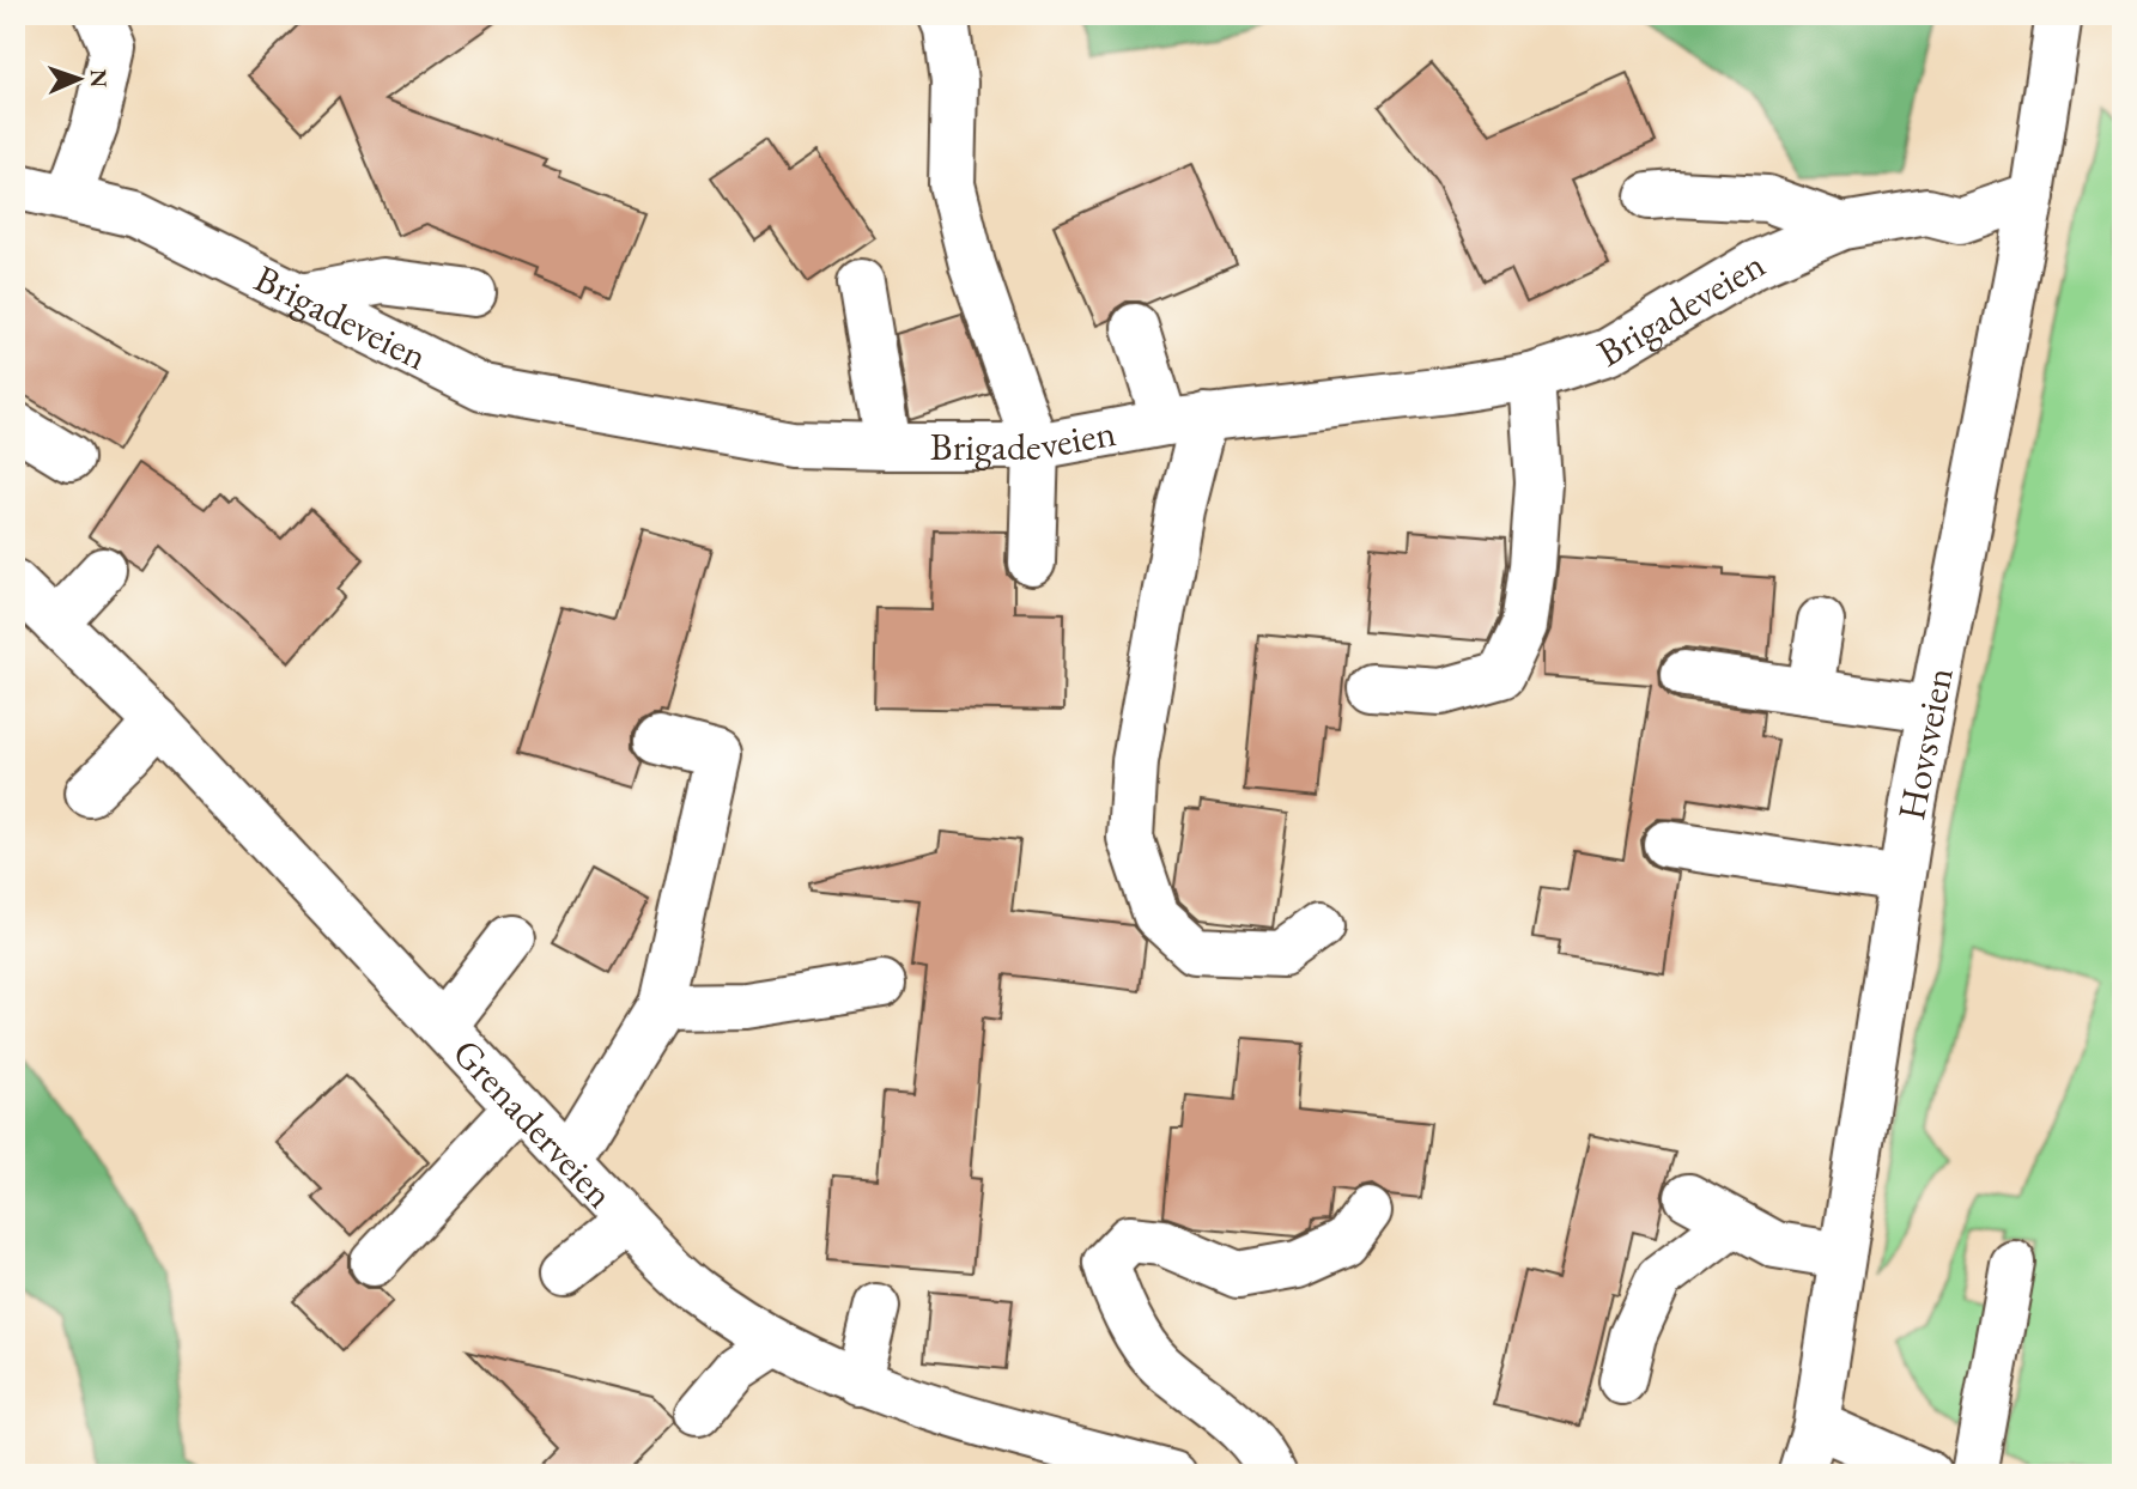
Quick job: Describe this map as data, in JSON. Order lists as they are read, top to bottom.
{
  "streets": {
    "street": ["Brigadeveien", "Hovsveien", "Grenaderveien"]
  },
  "crossings": [
    ["Brigadeveien", "Hovsveien"]
  ],
  "north": "right"
}
